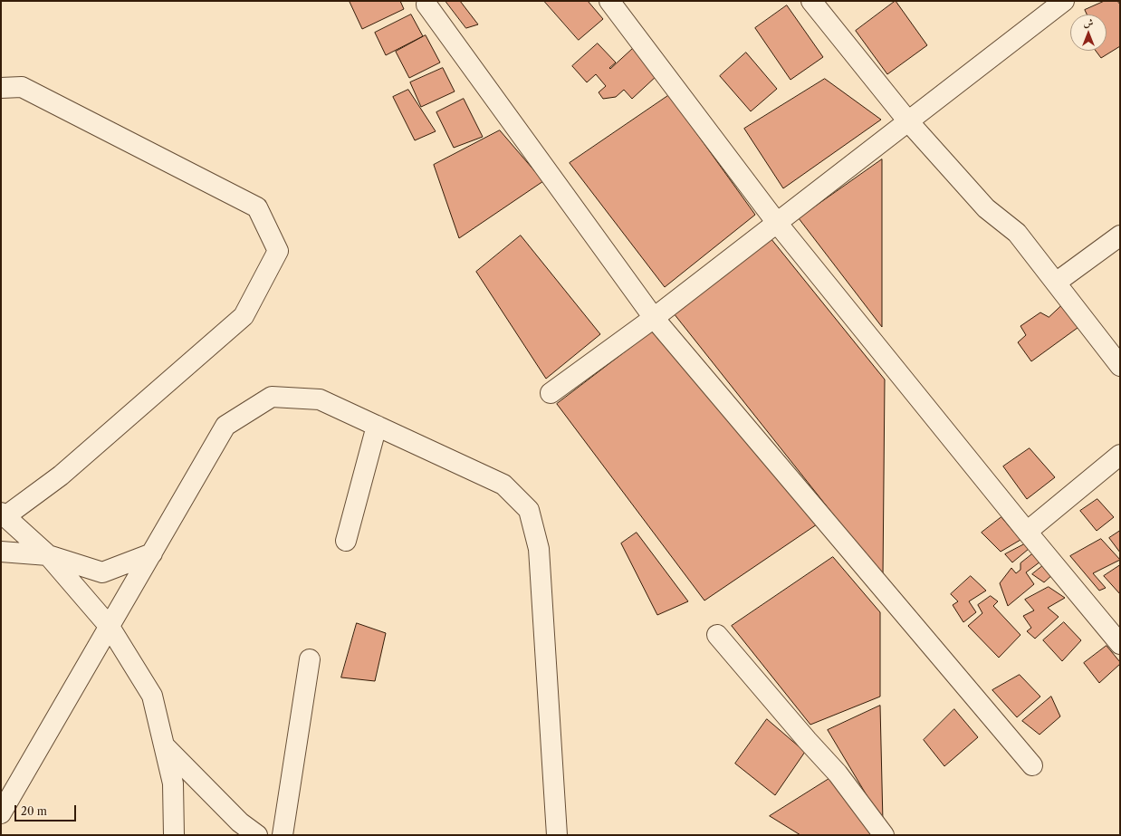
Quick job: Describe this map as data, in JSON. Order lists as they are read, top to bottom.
{
  "scale_bar": "20 m",
  "north": "top"
}
